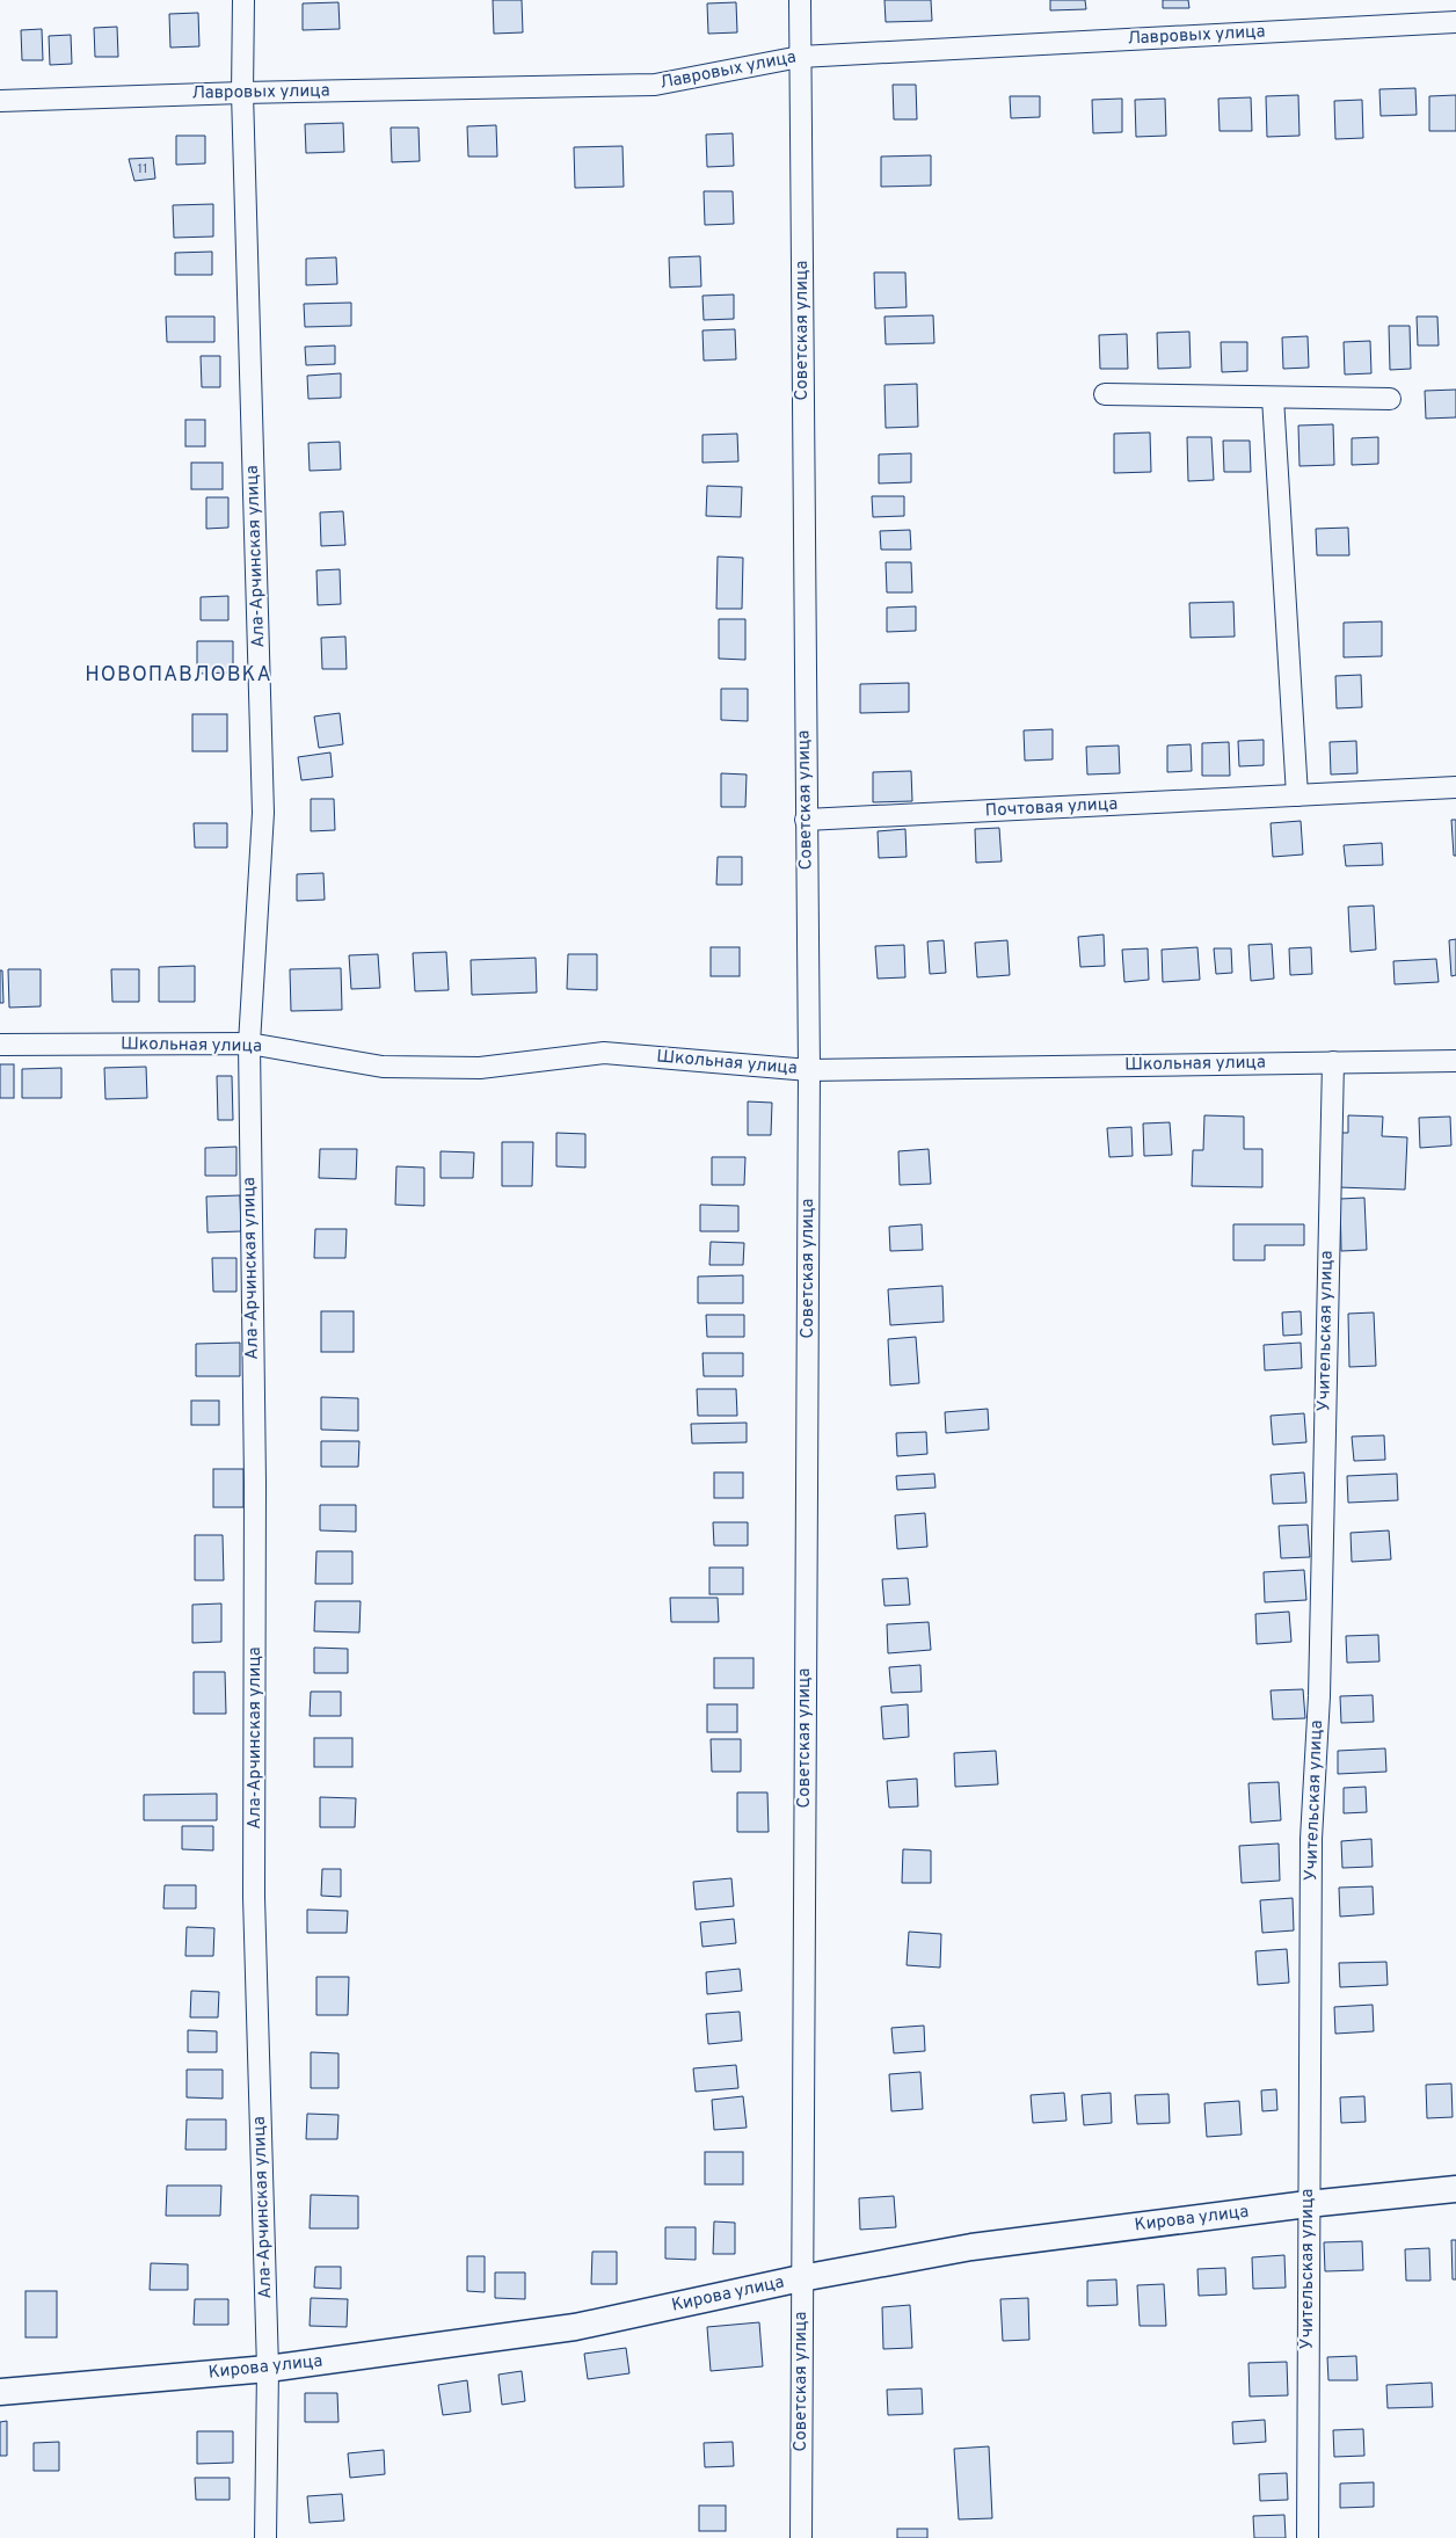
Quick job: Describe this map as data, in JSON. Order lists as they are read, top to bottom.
{
  "streets": {
    "street": [
      "Лавровых улица",
      "Советская улица",
      "Ала-Арчинская улица",
      "Почтовая улица",
      "Школьная улица",
      "Учительская улица",
      "Кирова улица"
    ]
  },
  "crossings": [
    ["Лавровых улица", "Советская улица"],
    ["Лавровых улица", "Ала-Арчинская улица"],
    ["Советская улица", "Почтовая улица"],
    ["Советская улица", "Школьная улица"],
    ["Советская улица", "Кирова улица"],
    ["Ала-Арчинская улица", "Школьная улица"],
    ["Ала-Арчинская улица", "Кирова улица"],
    ["Школьная улица", "Учительская улица"],
    ["Учительская улица", "Кирова улица"]
  ],
  "districts": ["НОВОПАВЛОВКА"],
  "house_numbers": ["11"]
}
